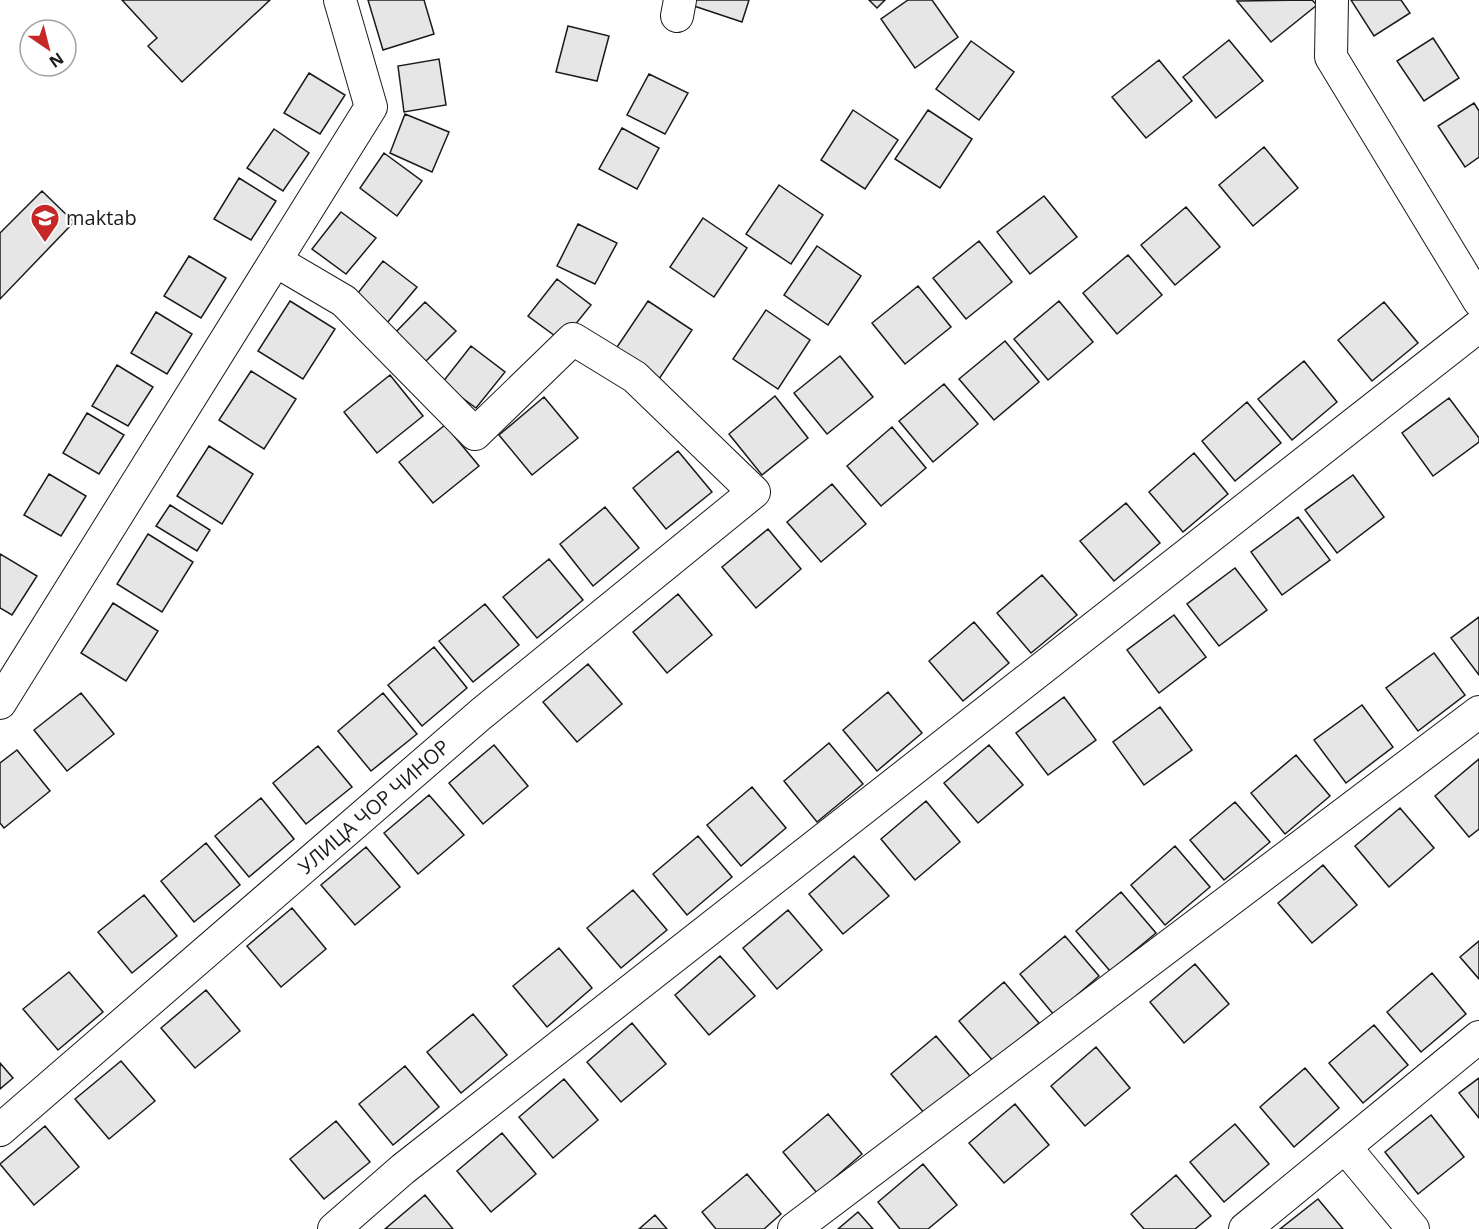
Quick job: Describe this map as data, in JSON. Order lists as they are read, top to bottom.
{
  "streets": {
    "street": ["УЛИЦА ЧОР ЧИНОР"]
  },
  "places": {
    "school or university": ["maktab"]
  },
  "north": "bottom right"
}
